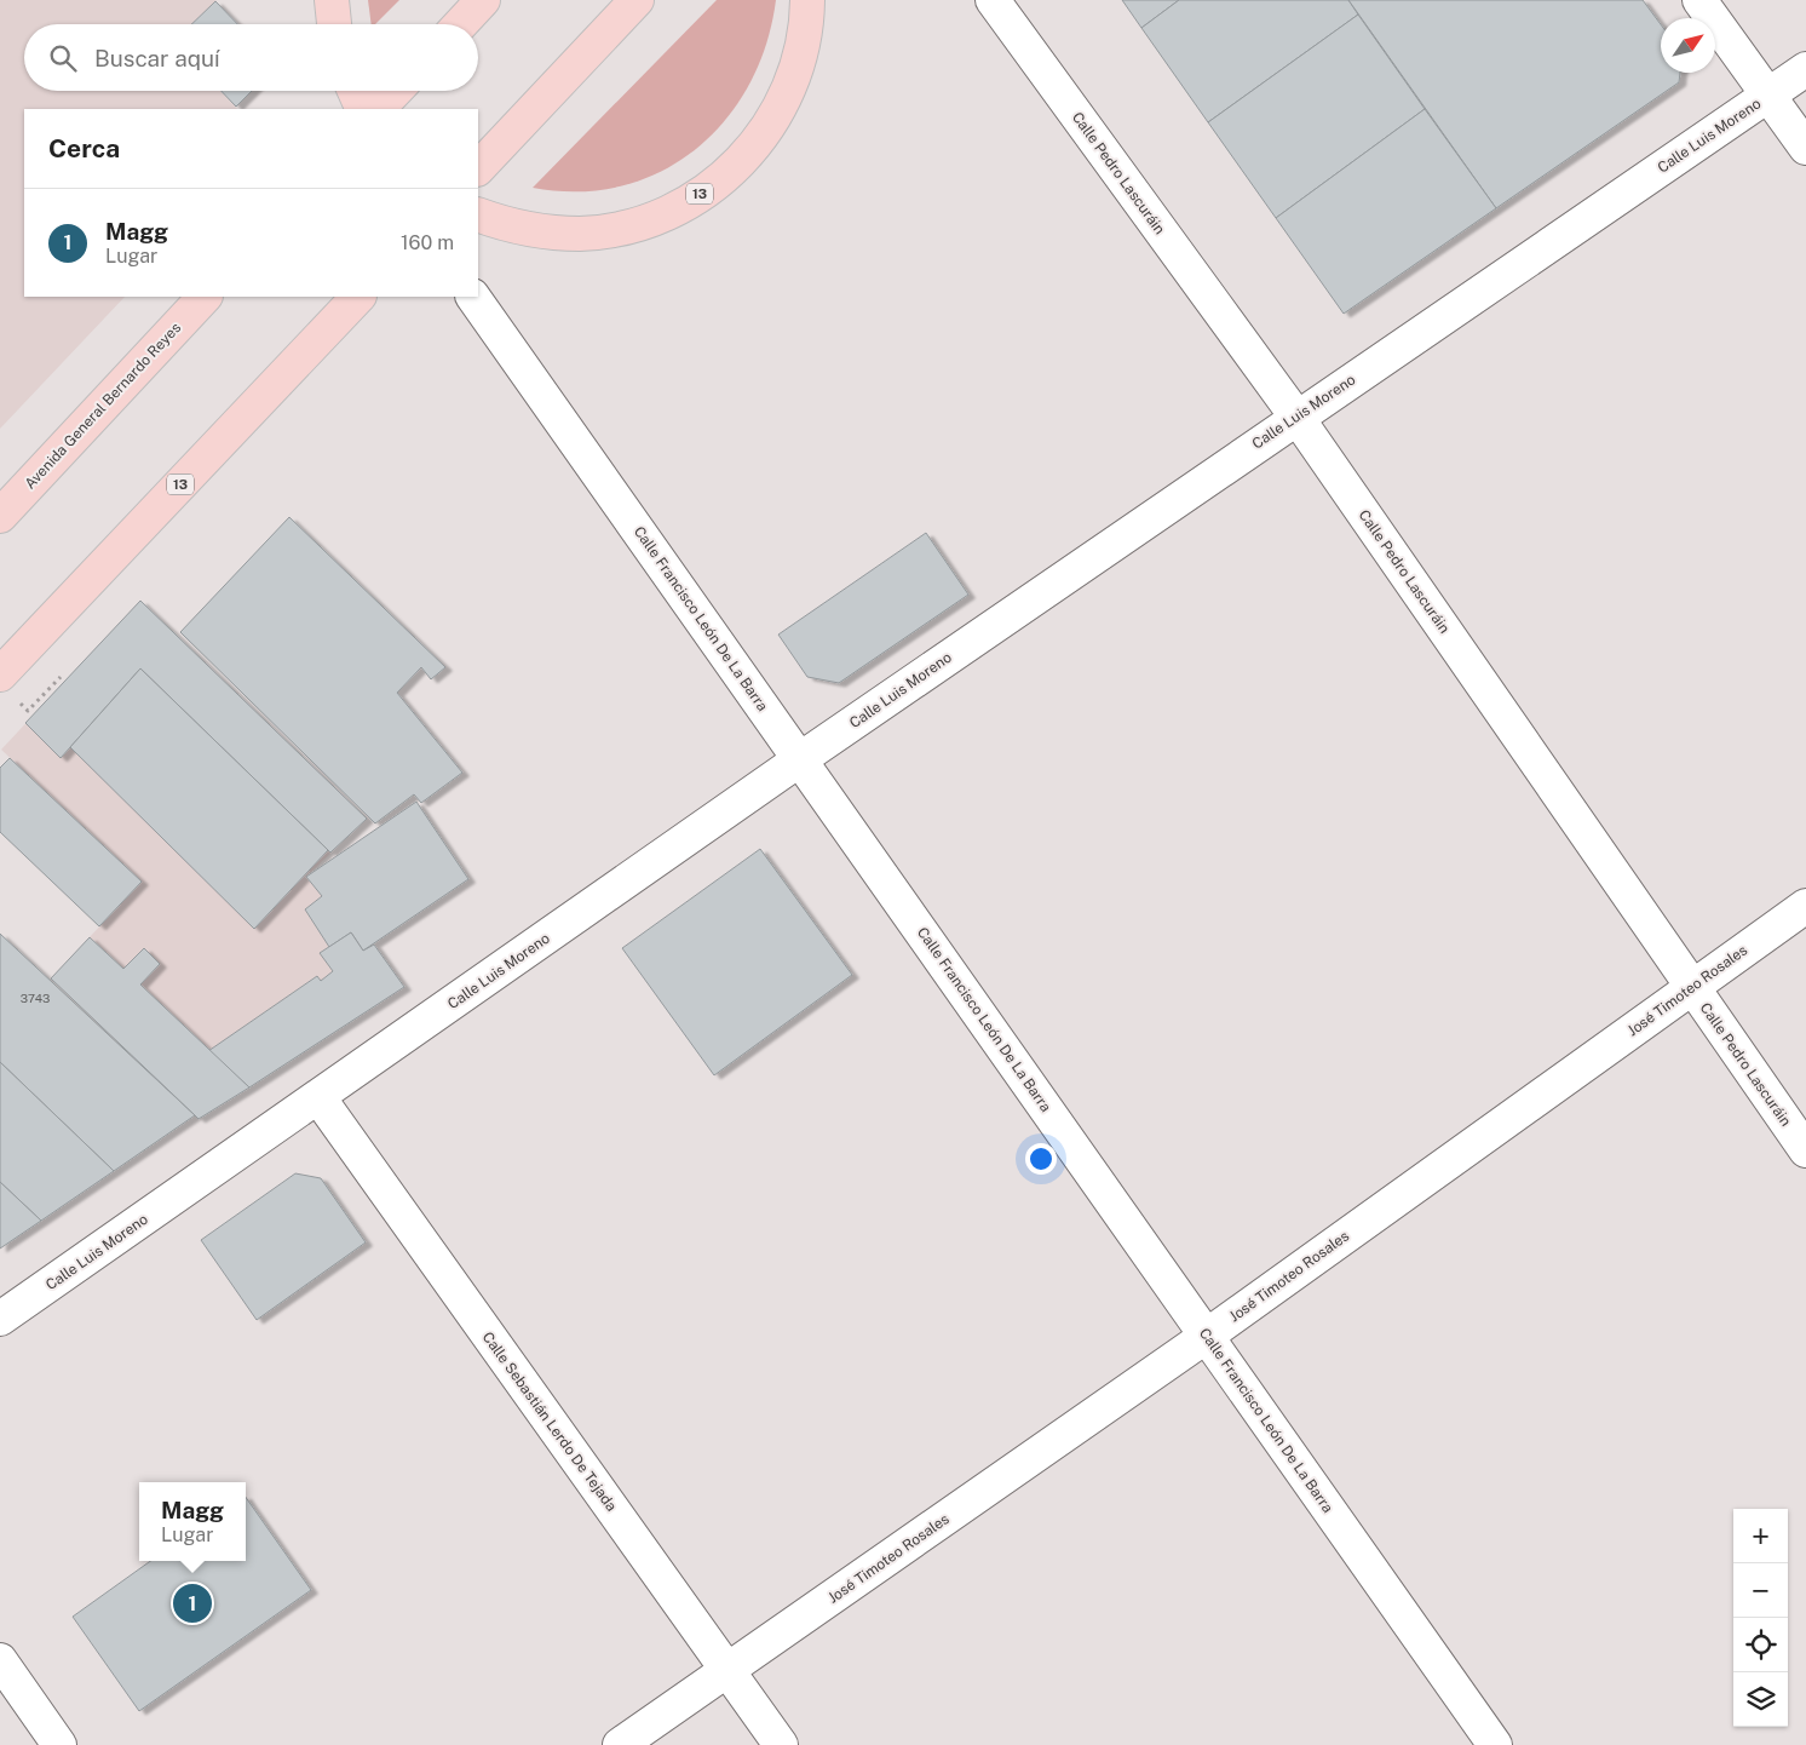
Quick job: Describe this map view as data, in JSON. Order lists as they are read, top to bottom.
{
  "streets": {
    "main road": ["13", "Avenida General Bernardo Reyes"],
    "street": [
      "Calle Luis Moreno",
      "Calle Pedro Lascuráin",
      "Calle Francisco León De La Barra",
      "José Timoteo Rosales",
      "Calle Sebastián Lerdo De Tejada"
    ]
  },
  "crossings": [
    ["Calle Luis Moreno", "Calle Pedro Lascuráin"],
    ["Calle Luis Moreno", "Calle Francisco León De La Barra"],
    ["Calle Luis Moreno", "Calle Sebastián Lerdo De Tejada"],
    ["Calle Pedro Lascuráin", "José Timoteo Rosales"],
    ["Calle Francisco León De La Barra", "José Timoteo Rosales"],
    ["José Timoteo Rosales", "Calle Sebastián Lerdo De Tejada"]
  ],
  "house_numbers": ["3743"],
  "north": "top right",
  "page": {
    "search": "Buscar aquí",
    "heading": "Cerca",
    "list": [
      {
        "mark": "1",
        "name": "Magg",
        "note": "Lugar",
        "value": "160 m"
      }
    ],
    "popup": ["Magg", "Lugar"],
    "map_buttons": ["+", "−"],
    "pins": "1"
  }
}
